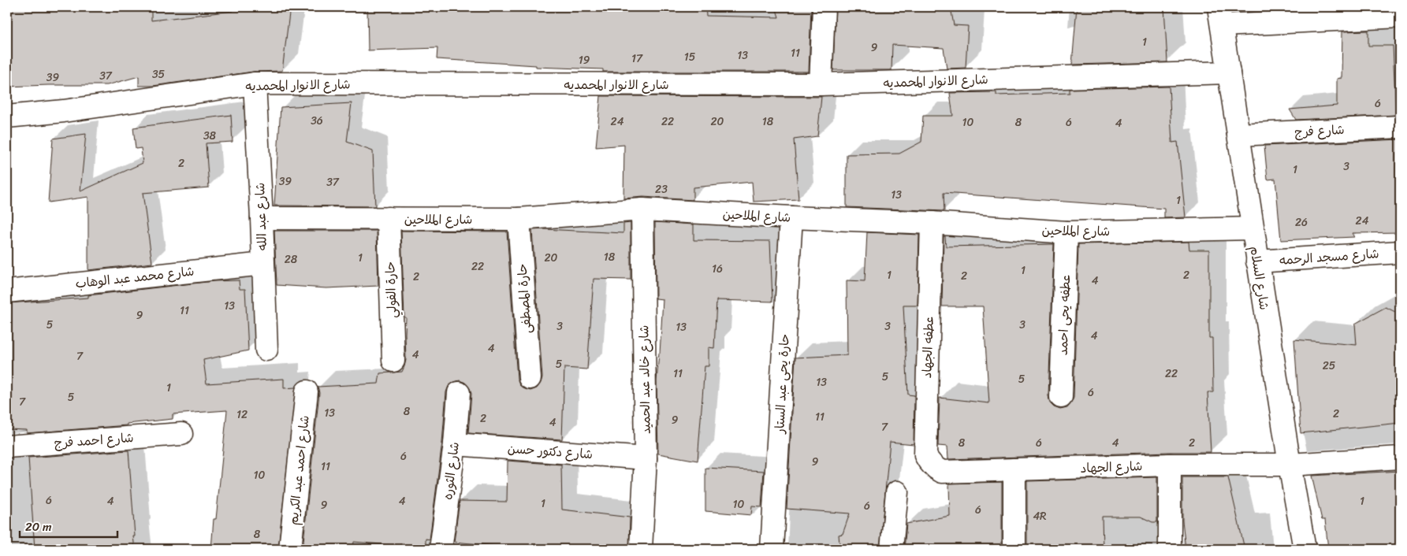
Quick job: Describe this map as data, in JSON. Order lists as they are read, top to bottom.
{
  "streets": {
    "street": [
      "شارع الانوار المحمديه",
      "شارع فرج",
      "شارع الملاحين",
      "شارع عبد الله",
      "شارع مسجد الرحمه",
      "شارع محمد عبد الوهاب",
      "شارع السلام",
      "حارة الفولي",
      "حارة المصطفى",
      "عطفه يحى احمد",
      "عطفه الجهاد",
      "شارع خالد عبد الحميد",
      "حارة يحى عبد الستار",
      "شارع احمد فرج",
      "شارع دكتور حسن",
      "شارع الجهاد",
      "شارع احمد عبد الكريم",
      "شارع الثوره"
    ]
  },
  "crossings": [
    ["شارع الانوار المحمديه", "شارع عبد الله"],
    ["شارع الانوار المحمديه", "شارع السلام"],
    ["شارع فرج", "شارع السلام"],
    ["شارع الملاحين", "شارع عبد الله"],
    ["شارع الملاحين", "شارع السلام"],
    ["شارع الملاحين", "حارة الفولي"],
    ["شارع الملاحين", "حارة المصطفى"],
    ["شارع الملاحين", "عطفه يحى احمد"],
    ["شارع الملاحين", "عطفه الجهاد"],
    ["شارع الملاحين", "شارع خالد عبد الحميد"],
    ["شارع الملاحين", "حارة يحى عبد الستار"],
    ["شارع عبد الله", "شارع محمد عبد الوهاب"],
    ["شارع مسجد الرحمه", "شارع السلام"],
    ["شارع السلام", "شارع الجهاد"],
    ["عطفه الجهاد", "شارع الجهاد"],
    ["شارع خالد عبد الحميد", "شارع دكتور حسن"],
    ["شارع دكتور حسن", "شارع الثوره"]
  ],
  "house_numbers": [
    "1",
    "9",
    "11",
    "13",
    "15",
    "17",
    "19",
    "35",
    "37",
    "39",
    "6",
    "36",
    "24",
    "22",
    "20",
    "18",
    "10",
    "8",
    "6",
    "4",
    "38",
    "2",
    "3",
    "1",
    "39",
    "37",
    "23",
    "13",
    "1",
    "24",
    "26",
    "18",
    "1",
    "20",
    "28",
    "22",
    "16",
    "1",
    "1",
    "2",
    "2",
    "2",
    "4",
    "13",
    "11",
    "9",
    "5",
    "3",
    "3",
    "3",
    "13",
    "4",
    "4",
    "4",
    "7",
    "5",
    "25",
    "11",
    "22",
    "5",
    "5",
    "13",
    "1",
    "6",
    "5",
    "7",
    "8",
    "13",
    "2",
    "12",
    "11",
    "2",
    "9",
    "4",
    "7",
    "8",
    "6",
    "4",
    "2",
    "6",
    "9",
    "11",
    "10",
    "6",
    "4",
    "4",
    "1",
    "1",
    "10",
    "9",
    "6",
    "6",
    "4R",
    "8"
  ],
  "scale_bar": "20 m"
}
